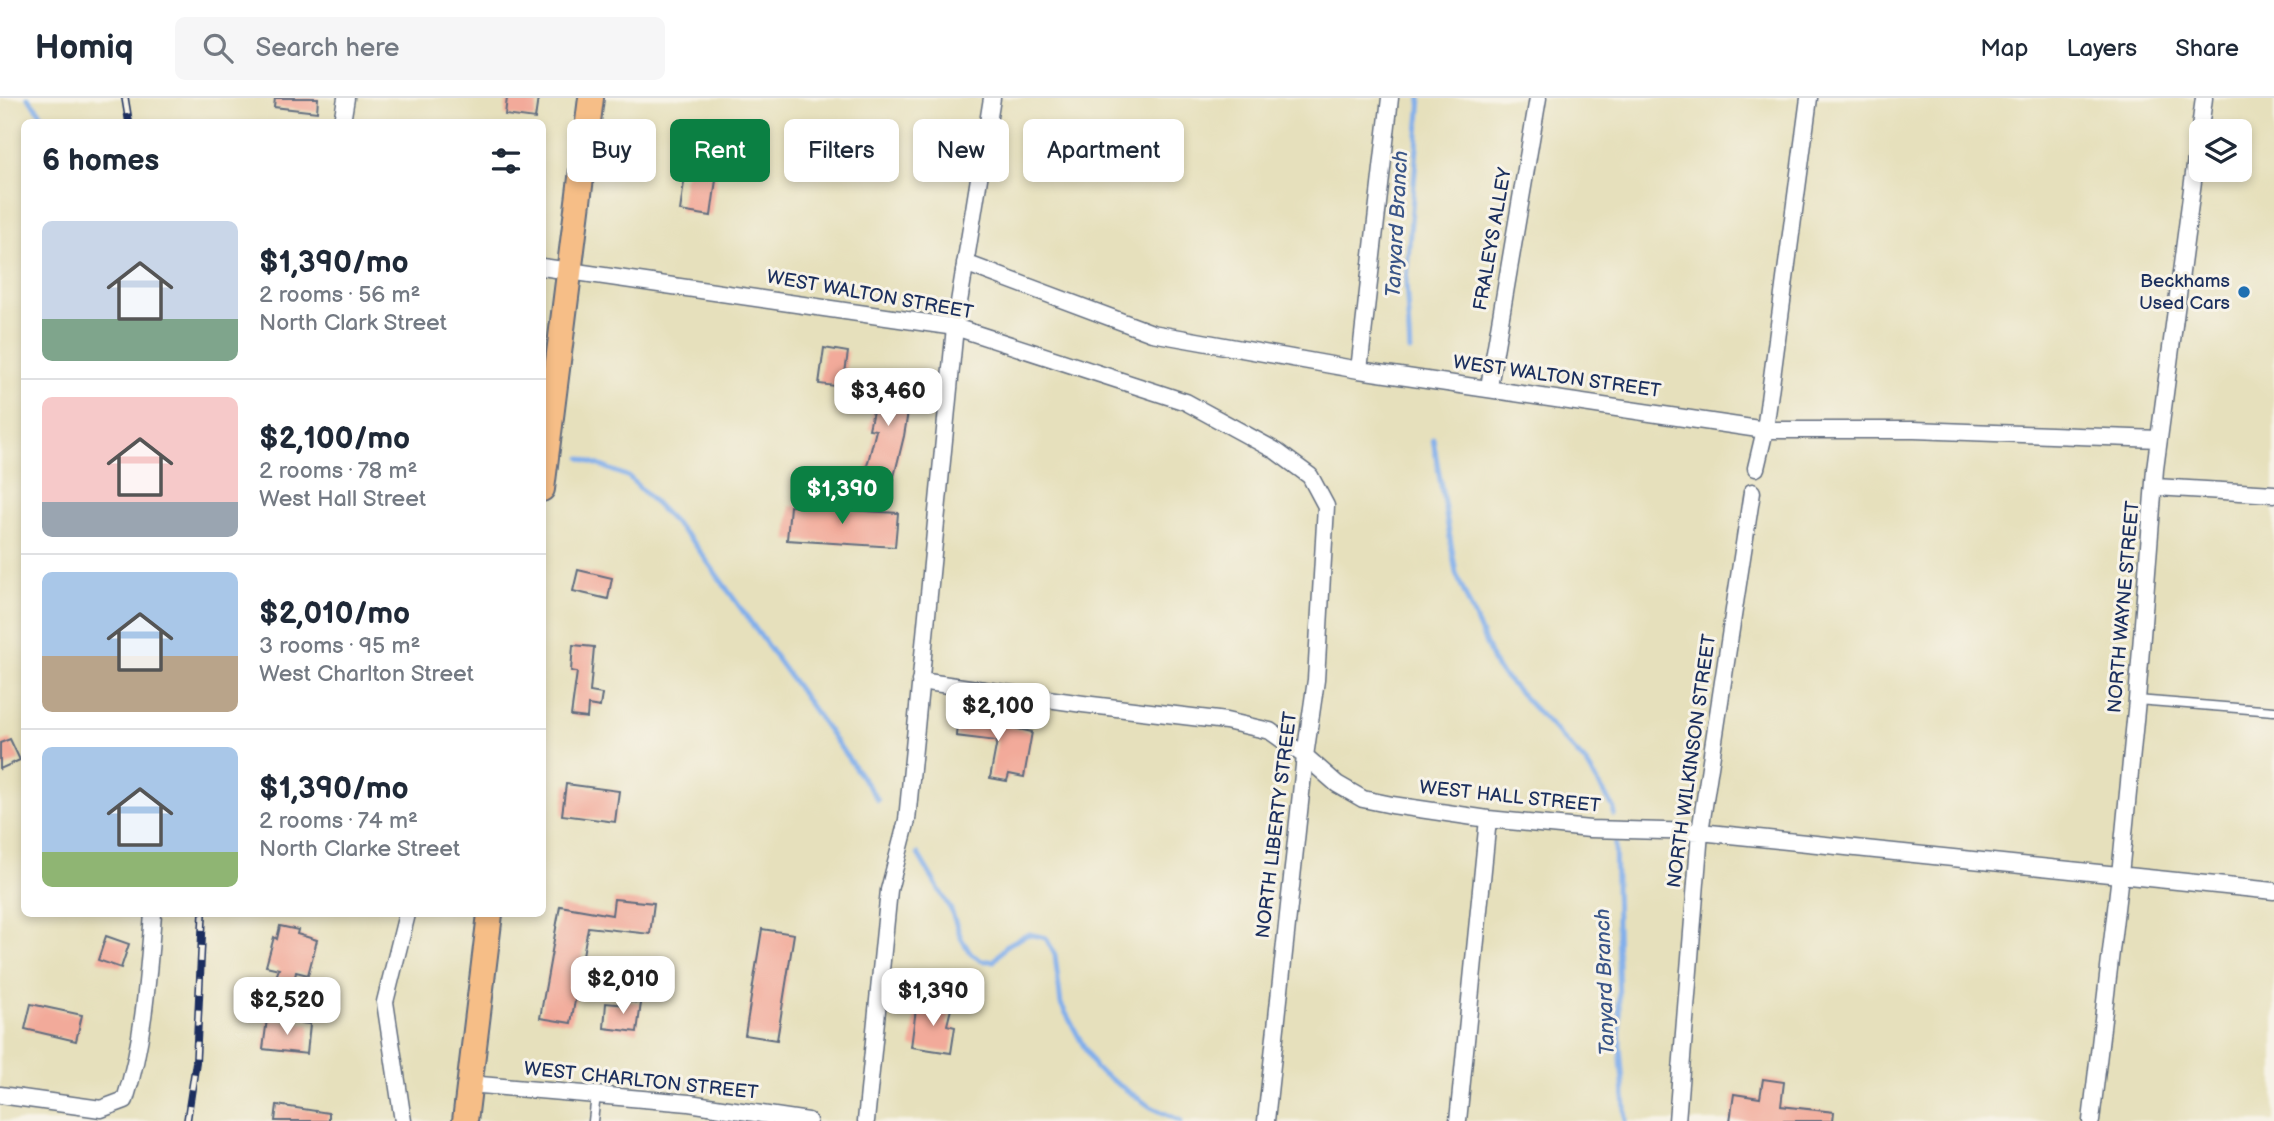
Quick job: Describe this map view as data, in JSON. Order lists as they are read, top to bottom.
{
  "streets": {
    "street": [
      "FRALEYS ALLEY",
      "WEST WALTON STREET",
      "NORTH WAYNE STREET",
      "NORTH WILKINSON STREET",
      "WEST HALL STREET",
      "NORTH LIBERTY STREET",
      "WEST CHARLTON STREET"
    ]
  },
  "crossings": [
    ["FRALEYS ALLEY", "WEST WALTON STREET"],
    ["WEST WALTON STREET", "NORTH WAYNE STREET"],
    ["WEST WALTON STREET", "NORTH LIBERTY STREET"],
    ["NORTH WAYNE STREET", "WEST HALL STREET"],
    ["NORTH WILKINSON STREET", "WEST HALL STREET"],
    ["WEST HALL STREET", "NORTH LIBERTY STREET"]
  ],
  "water": ["Tanyard Branch"],
  "places": ["Beckhams Used Cars"],
  "page": {
    "header": "Homiq",
    "search": "Search here",
    "nav": ["Map", "Layers", "Share"],
    "chip": [
      "Buy",
      "Rent",
      "Filters",
      "New",
      "Apartment"
    ],
    "heading": "6 homes",
    "list": [
      {
        "name": "$1,390/mo",
        "note": "2 rooms · 56 m² · North Clark Street"
      },
      {
        "name": "$2,100/mo",
        "note": "2 rooms · 78 m² · West Hall Street"
      },
      {
        "name": "$2,010/mo",
        "note": "3 rooms · 95 m² · West Charlton Street"
      },
      {
        "name": "$1,390/mo",
        "note": "2 rooms · 74 m² · North Clarke Street"
      }
    ],
    "price": [
      "$3,460",
      "$1,390",
      "$2,100",
      "$2,010",
      "$1,390",
      "$2,520"
    ]
  }
}
